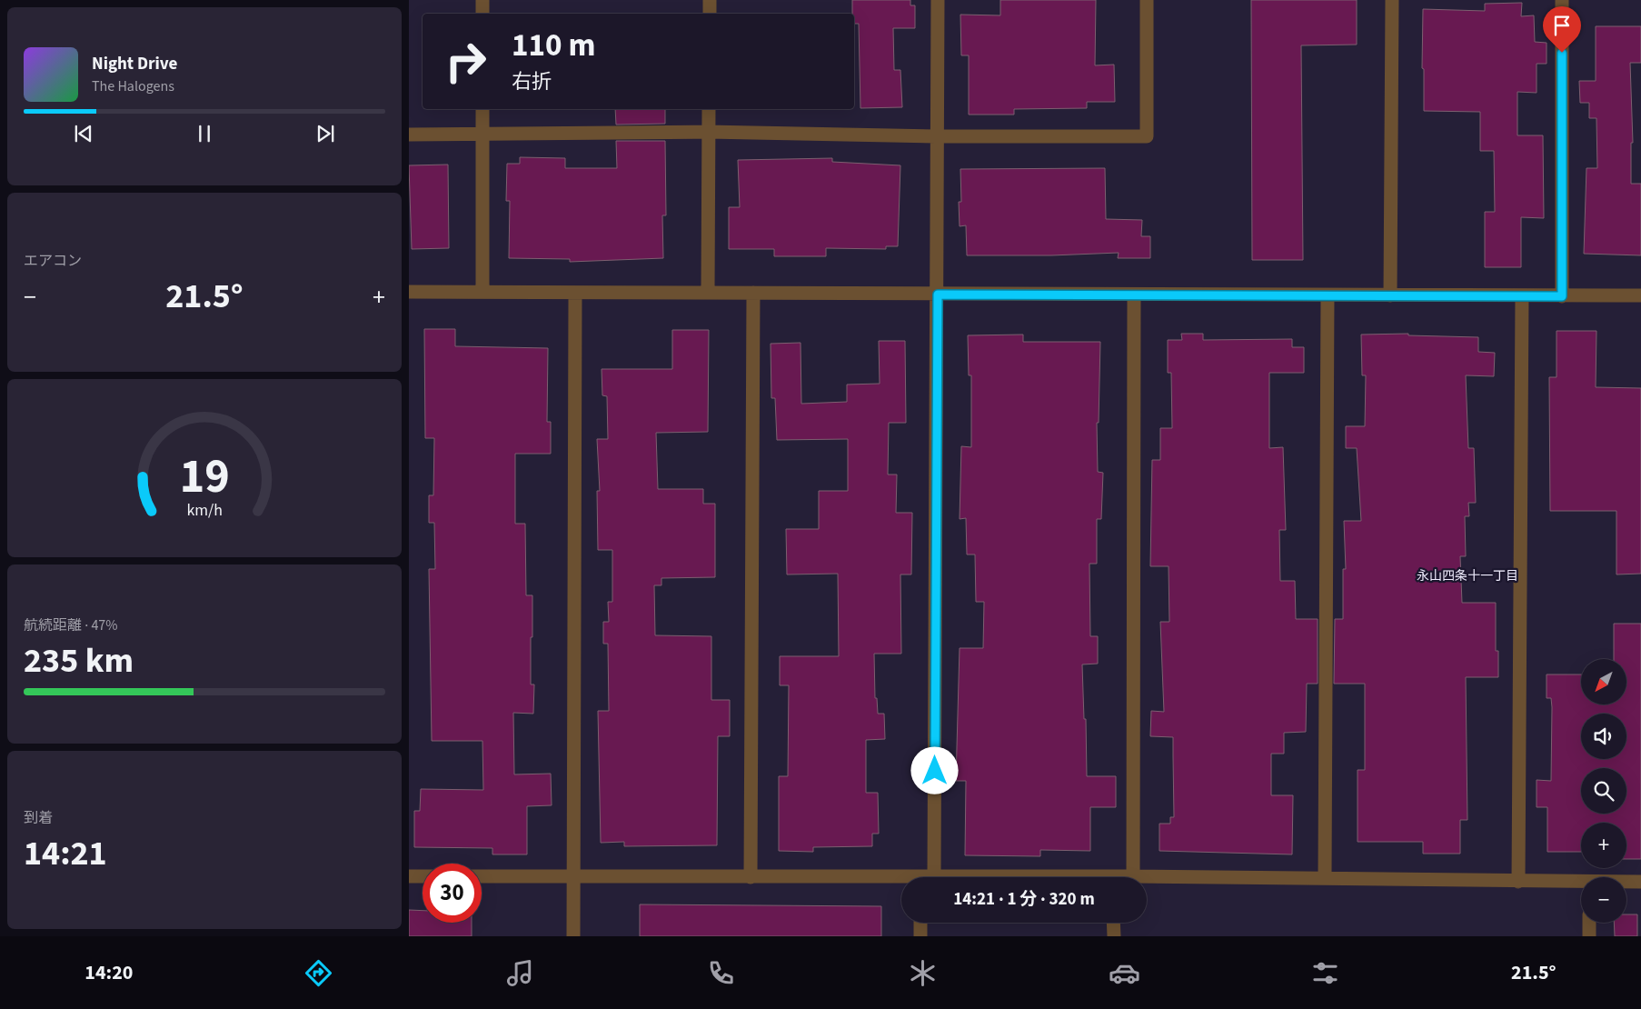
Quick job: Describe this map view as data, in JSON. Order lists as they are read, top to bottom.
{
  "districts": ["永山四条十一丁目"],
  "north": "bottom left",
  "page": {
    "turn": ["110 m", "右折"],
    "song": ["Night Drive", "The Halogens"],
    "tile": [
      "エアコン",
      ["航続距離 · 47%", "235 km"],
      ["到着", "14:21"]
    ],
    "heat": ["−", "21.5°", "+"],
    "map_buttons": ["+", "−"],
    "limit": "30",
    "trip": "14:21 · 1 分 · 320 m",
    "tabs": ["14:20", "21.5°"],
    "gauge": ["19", "km/h"]
  }
}
